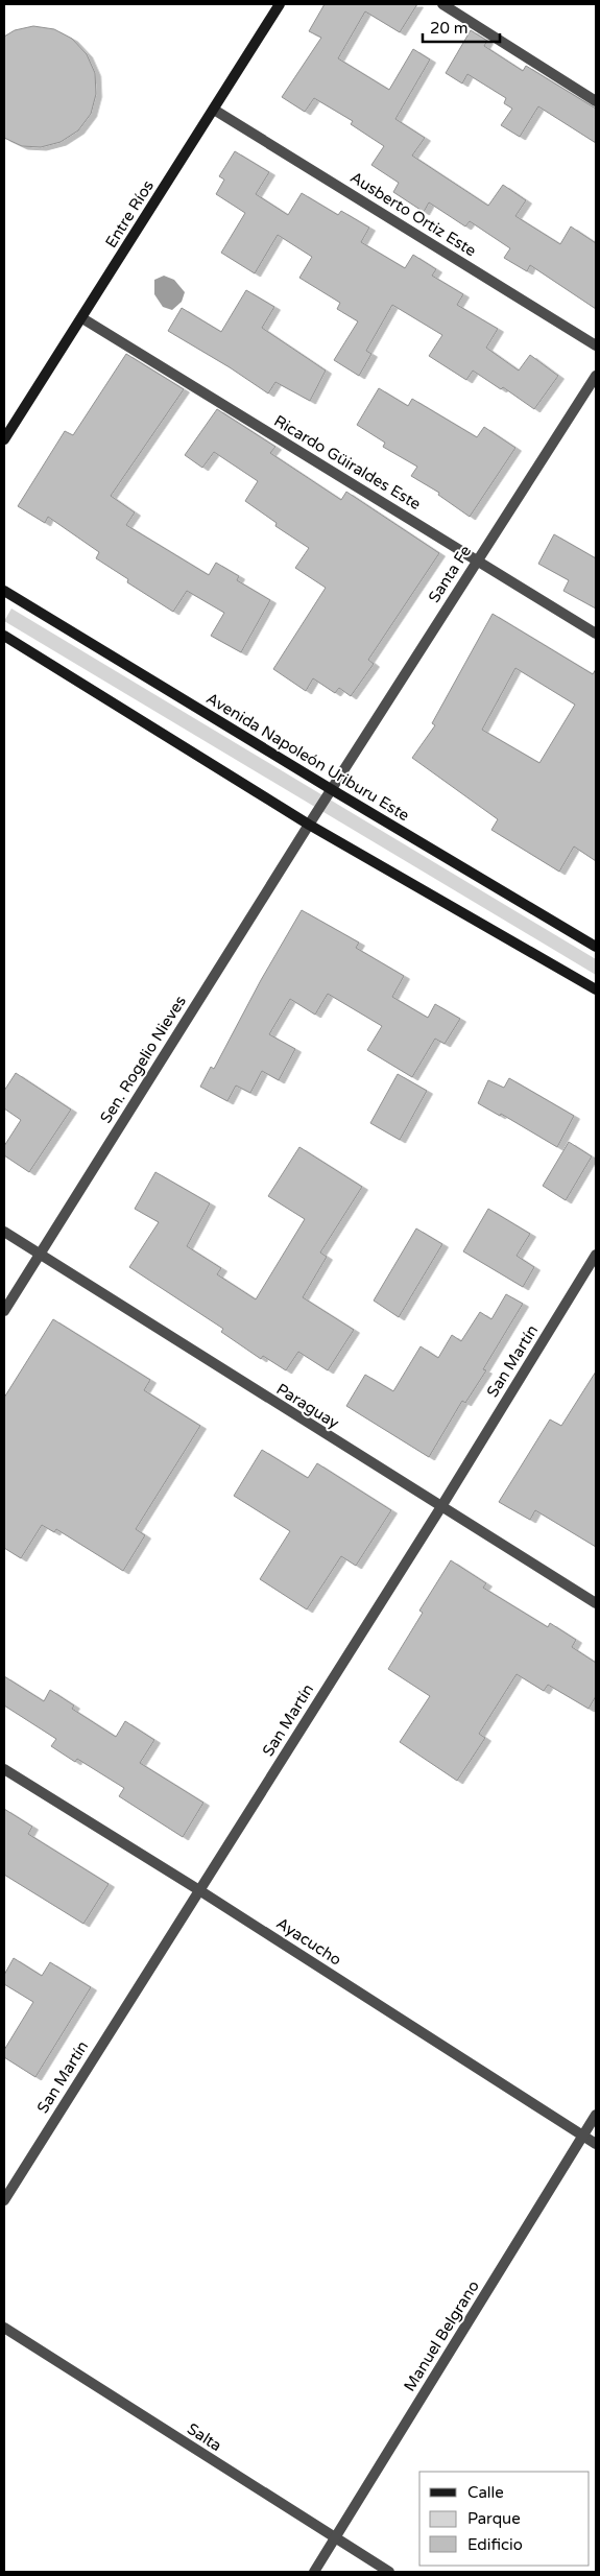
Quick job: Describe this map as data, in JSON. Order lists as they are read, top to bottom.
{
  "streets": {
    "main road": ["Entre Ríos", "Avenida Napoleón Uriburu Este"],
    "street": [
      "Ausberto Ortiz Este",
      "Ricardo Güiraldes Este",
      "Santa Fe",
      "Sen. Rogelio Nieves",
      "San Martín",
      "Paraguay",
      "Ayacucho",
      "Manuel Belgrano",
      "Salta"
    ]
  },
  "crossings": [
    ["Entre Ríos", "Ausberto Ortiz Este"],
    ["Entre Ríos", "Ricardo Güiraldes Este"],
    ["Ricardo Güiraldes Este", "Santa Fe"],
    ["Santa Fe", "Avenida Napoleón Uriburu Este"],
    ["Santa Fe", "Sen. Rogelio Nieves"],
    ["Sen. Rogelio Nieves", "Paraguay"],
    ["San Martín", "Paraguay"],
    ["San Martín", "Ayacucho"],
    ["Ayacucho", "Manuel Belgrano"],
    ["Manuel Belgrano", "Salta"]
  ],
  "legend": ["Calle", "Parque", "Edificio"],
  "scale_bar": "20 m"
}
